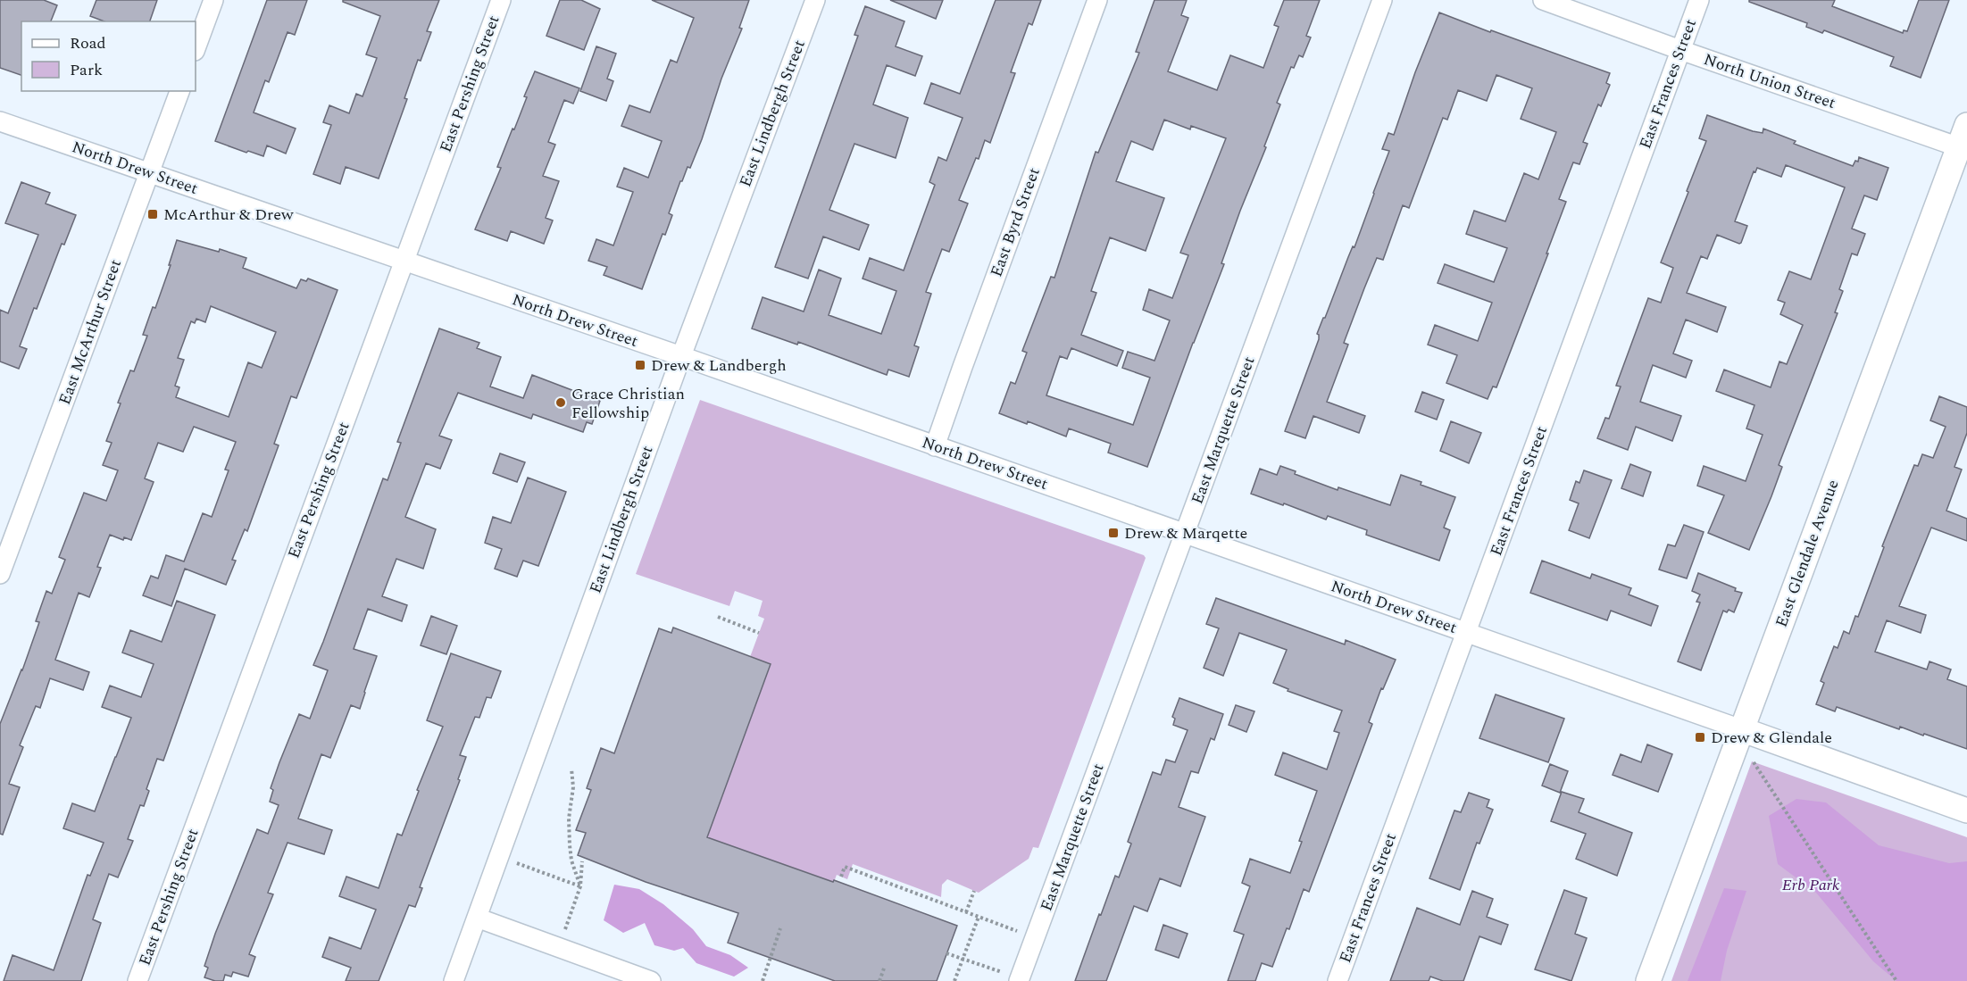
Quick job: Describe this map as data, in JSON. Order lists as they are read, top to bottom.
{
  "streets": {
    "street": [
      "North Union Street",
      "East Pershing Street",
      "East Frances Street",
      "East Lindbergh Street",
      "North Drew Street",
      "East Byrd Street",
      "East McArthur Street",
      "East Marquette Street",
      "East Glendale Avenue"
    ]
  },
  "crossings": [
    ["North Union Street", "East Frances Street"],
    ["North Union Street", "East Glendale Avenue"],
    ["East Pershing Street", "North Drew Street"],
    ["East Frances Street", "North Drew Street"],
    ["East Lindbergh Street", "North Drew Street"],
    ["North Drew Street", "East Byrd Street"],
    ["North Drew Street", "East McArthur Street"],
    ["North Drew Street", "East Marquette Street"],
    ["North Drew Street", "East Glendale Avenue"]
  ],
  "parks": ["Erb Park"],
  "places": {
    "transit": [
      "McArthur & Drew",
      "Drew & Landbergh",
      "Drew & Marqette",
      "Drew & Glendale"
    ],
    "other": ["Grace Christian Fellowship"]
  },
  "legend": ["Road", "Park"]
}
